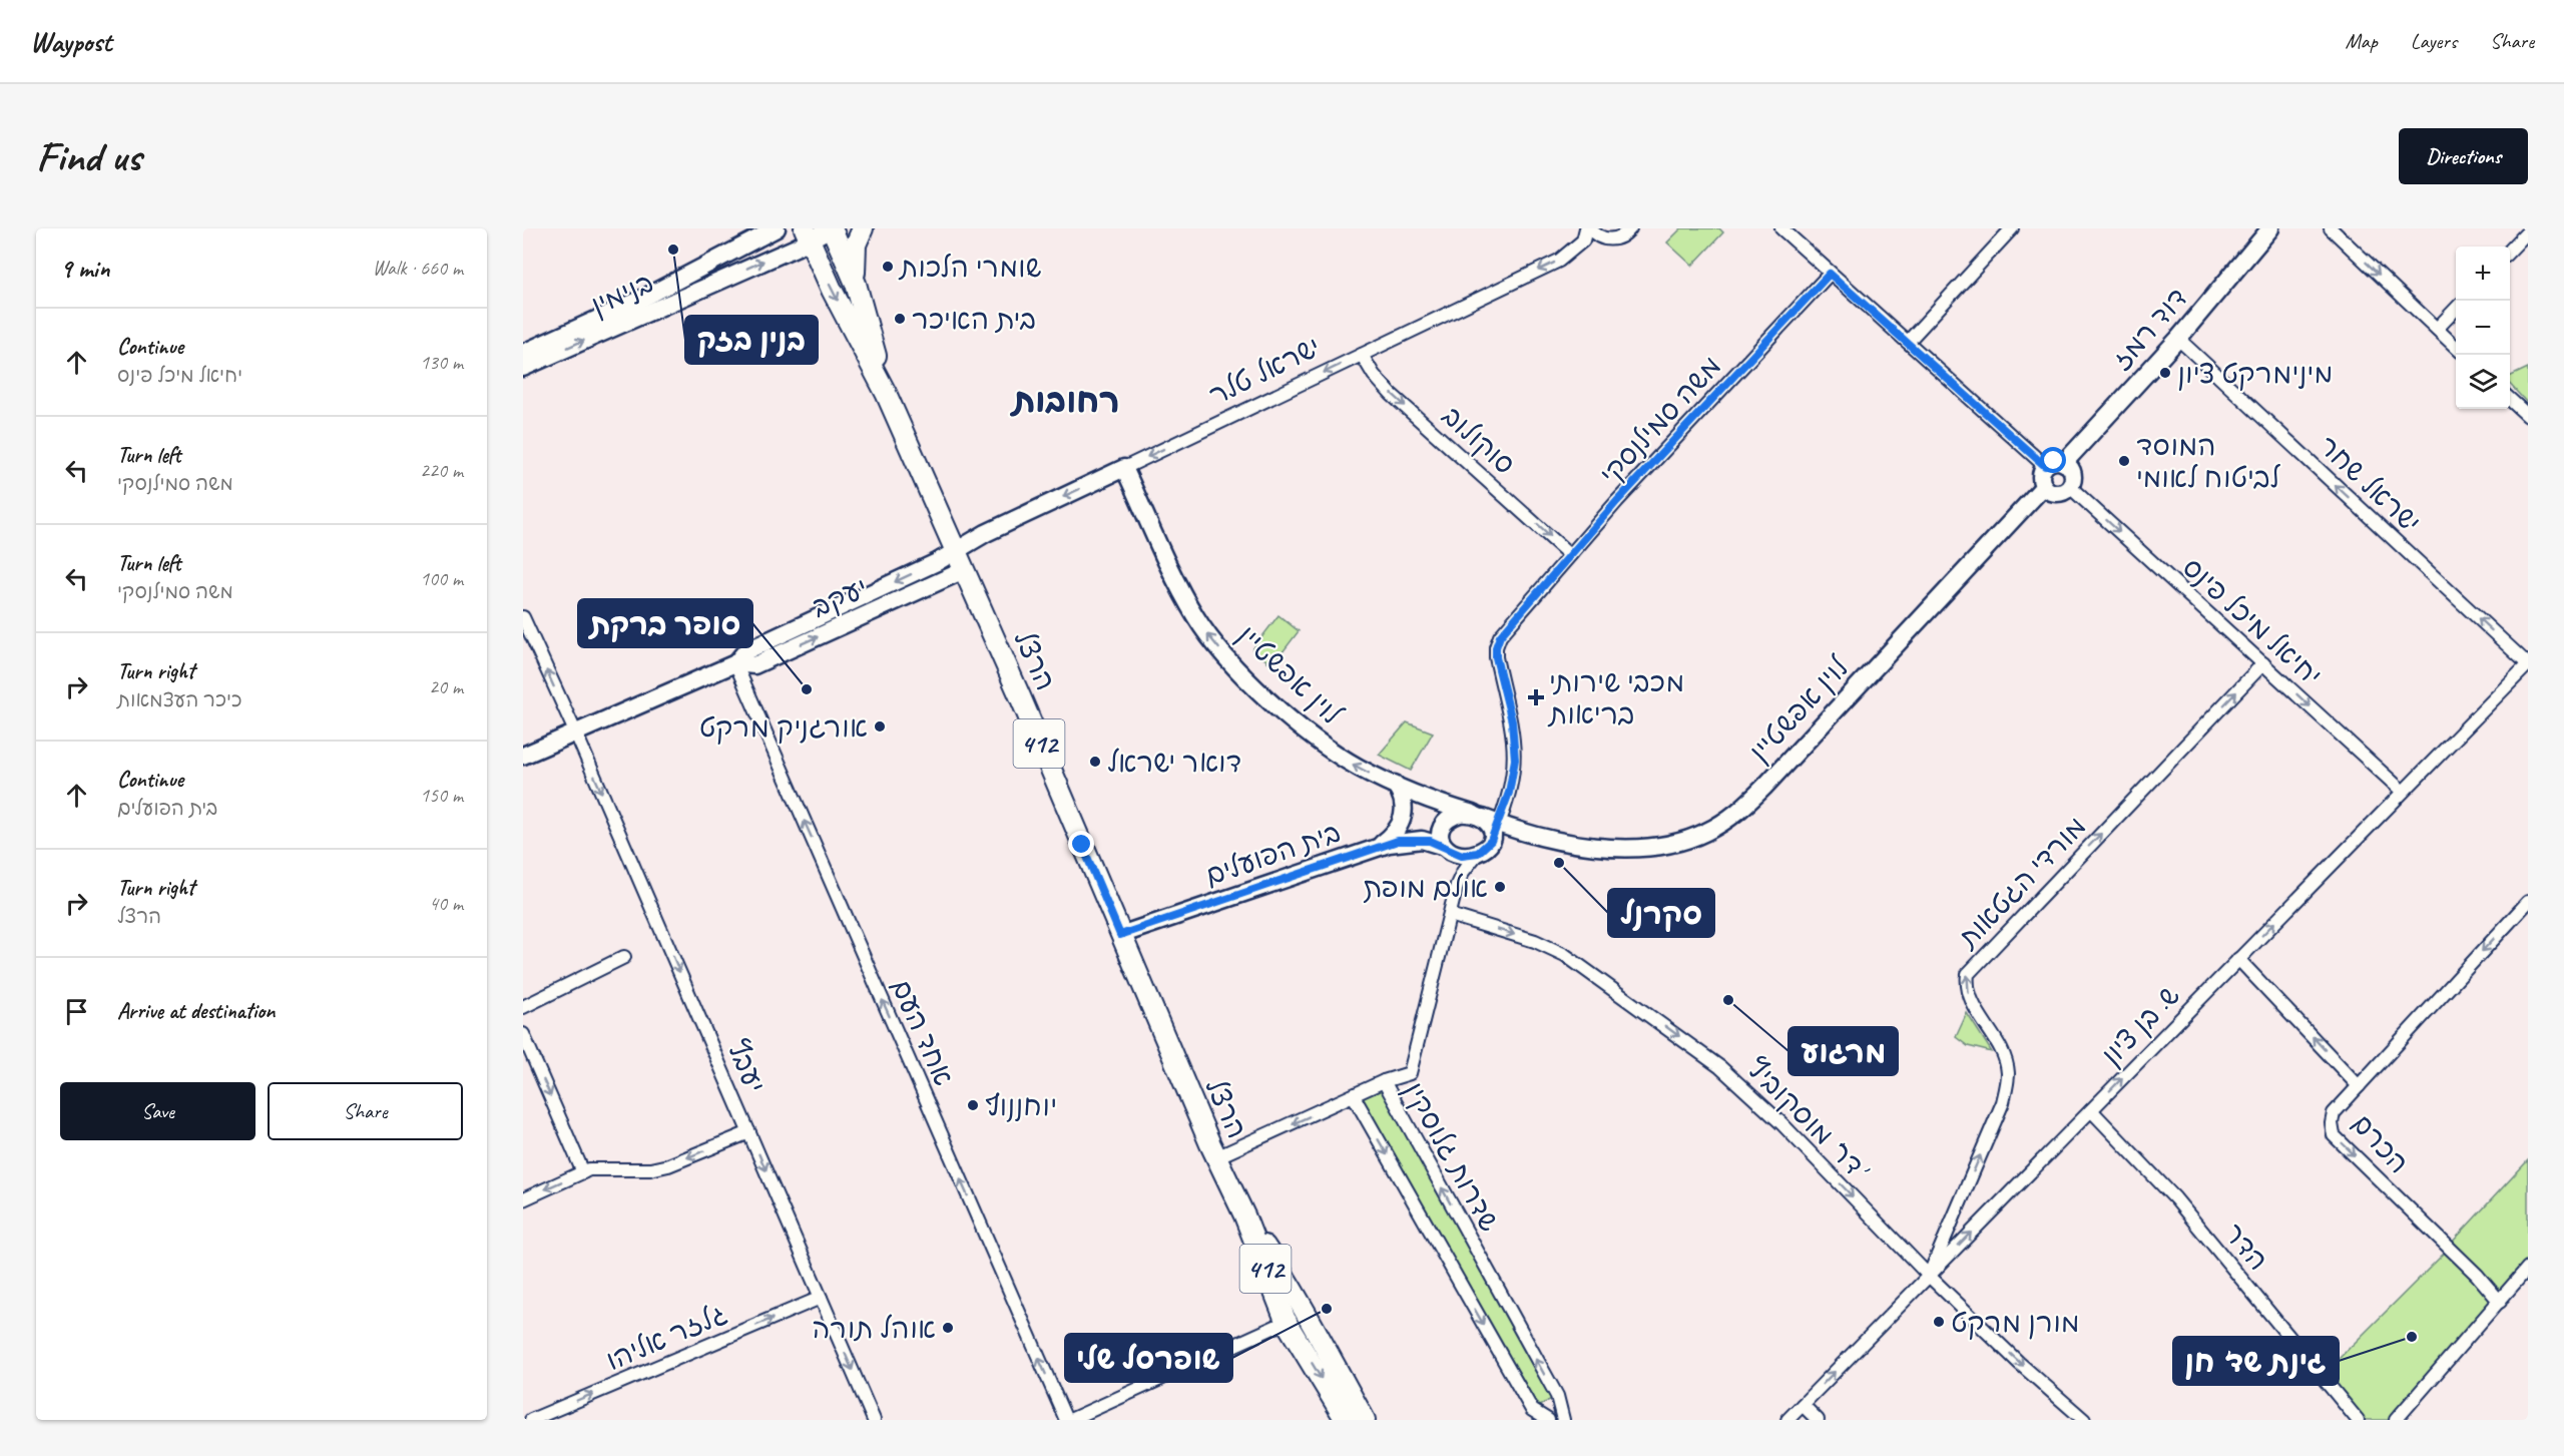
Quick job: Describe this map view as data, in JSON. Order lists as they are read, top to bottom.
{
  "streets": {
    "main road": ["הרצל", "412"],
    "street": [
      "בנימין",
      "דוד רמז",
      "ישראל טלר",
      "משה סמילנסקי",
      "סוקולוב",
      "ישראל שחר",
      "יעקב",
      "יחיאל מיכל פינס",
      "לוין אפשטיין",
      "בית הפועלים",
      "מורדי הגטאות",
      "ש. בן ציון",
      "אחד העם",
      "יעבץ",
      "דר' מוסקוביץ'",
      "הכרם",
      "שדרות גלוסקין",
      "הדר",
      "גלזר אליהו"
    ]
  },
  "crossings": [
    ["בנימין", "הרצל"],
    ["דוד רמז", "ישראל שחר"],
    ["דוד רמז", "יחיאל מיכל פינס"],
    ["דוד רמז", "לוין אפשטיין"],
    ["ישראל טלר", "סוקולוב"],
    ["ישראל טלר", "יעקב"],
    ["ישראל טלר", "הרצל"],
    ["ישראל טלר", "לוין אפשטיין"],
    ["משה סמילנסקי", "סוקולוב"],
    ["משה סמילנסקי", "לוין אפשטיין"],
    ["משה סמילנסקי", "בית הפועלים"],
    ["משה סמילנסקי", "שדרות גלוסקין"],
    ["ישראל שחר", "ש. בן ציון"],
    ["יעקב", "הרצל"],
    ["יעקב", "אחד העם"],
    ["יעקב", "יעבץ"],
    ["יחיאל מיכל פינס", "לוין אפשטיין"],
    ["יחיאל מיכל פינס", "מורדי הגטאות"],
    ["יחיאל מיכל פינס", "ש. בן ציון"],
    ["הרצל", "בית הפועלים"],
    ["לוין אפשטיין", "בית הפועלים"],
    ["לוין אפשטיין", "שדרות גלוסקין"],
    ["בית הפועלים", "שדרות גלוסקין"],
    ["מורדי הגטאות", "ש. בן ציון"],
    ["מורדי הגטאות", "דר' מוסקוביץ'"],
    ["ש. בן ציון", "דר' מוסקוביץ'"],
    ["ש. בן ציון", "הכרם"],
    ["ש. בן ציון", "הדר"],
    ["יעבץ", "גלזר אליהו"],
    ["דר' מוסקוביץ'", "שדרות גלוסקין"]
  ],
  "one_way": [
    "ישראל טלר",
    "סוקולוב",
    "ישראל שחר",
    "יחיאל מיכל פינס",
    "מורדי הגטאות",
    "ש. בן ציון",
    "אחד העם",
    "דר' מוסקוביץ'",
    "גלזר אליהו"
  ],
  "districts": ["רחובות"],
  "places": {
    "other": [
      "בנין בזק",
      "שומרי הלכות",
      "בית האיכר",
      "מינימרקט ציון",
      "המוסד לביטוח לאומי",
      "סופר ברקת",
      "אורגניק מרקט",
      "דואר ישראל",
      "סקרנל",
      "אולם מופת",
      "מרגוע",
      "יוחננוף",
      "שופרסל שלי",
      "מורן מרקט",
      "אוהל תורה",
      "גינת שד' חן"
    ],
    "health": ["מכבי שירותי בריאות"]
  },
  "page": {
    "header": "Waypost",
    "nav": ["Map", "Layers", "Share"],
    "buttons": [
      "Directions",
      ["Save", "Share"]
    ],
    "title": "Find us",
    "heading": ["9 min", "Walk · 660 m"],
    "map_buttons": ["+", "−"],
    "list": [
      ["Continue", "יחיאל מיכל פינס", "130 m"],
      ["Turn left", "משה סמילנסקי", "220 m"],
      ["Turn left", "משה סמילנסקי", "100 m"],
      ["Turn right", "כיכר העצמאות", "20 m"],
      ["Continue", "בית הפועלים", "150 m"],
      ["Turn right", "הרצל", "40 m"],
      "Arrive at destination"
    ]
  }
}
